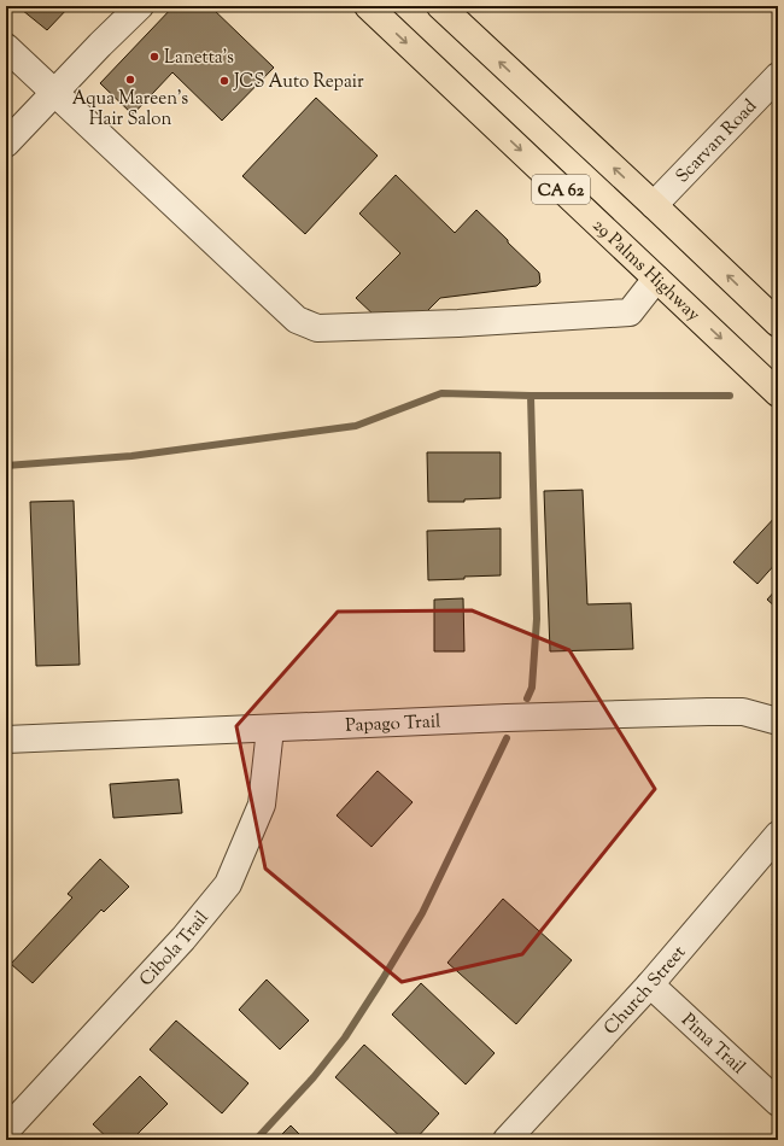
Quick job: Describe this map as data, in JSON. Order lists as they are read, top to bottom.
{
  "streets": {
    "main road": ["CA 62", "29 Palms Highway"],
    "street": [
      "Scarvan Road",
      "Papago Trail",
      "Cibola Trail",
      "Church Street",
      "Pima Trail"
    ]
  },
  "crossings": [
    ["Scarvan Road", "CA 62"],
    ["Papago Trail", "Cibola Trail"],
    ["Church Street", "Pima Trail"]
  ],
  "places": ["Lanetta's", "Aqua Mareen's Hair Salon", "JCS Auto Repair"]
}
